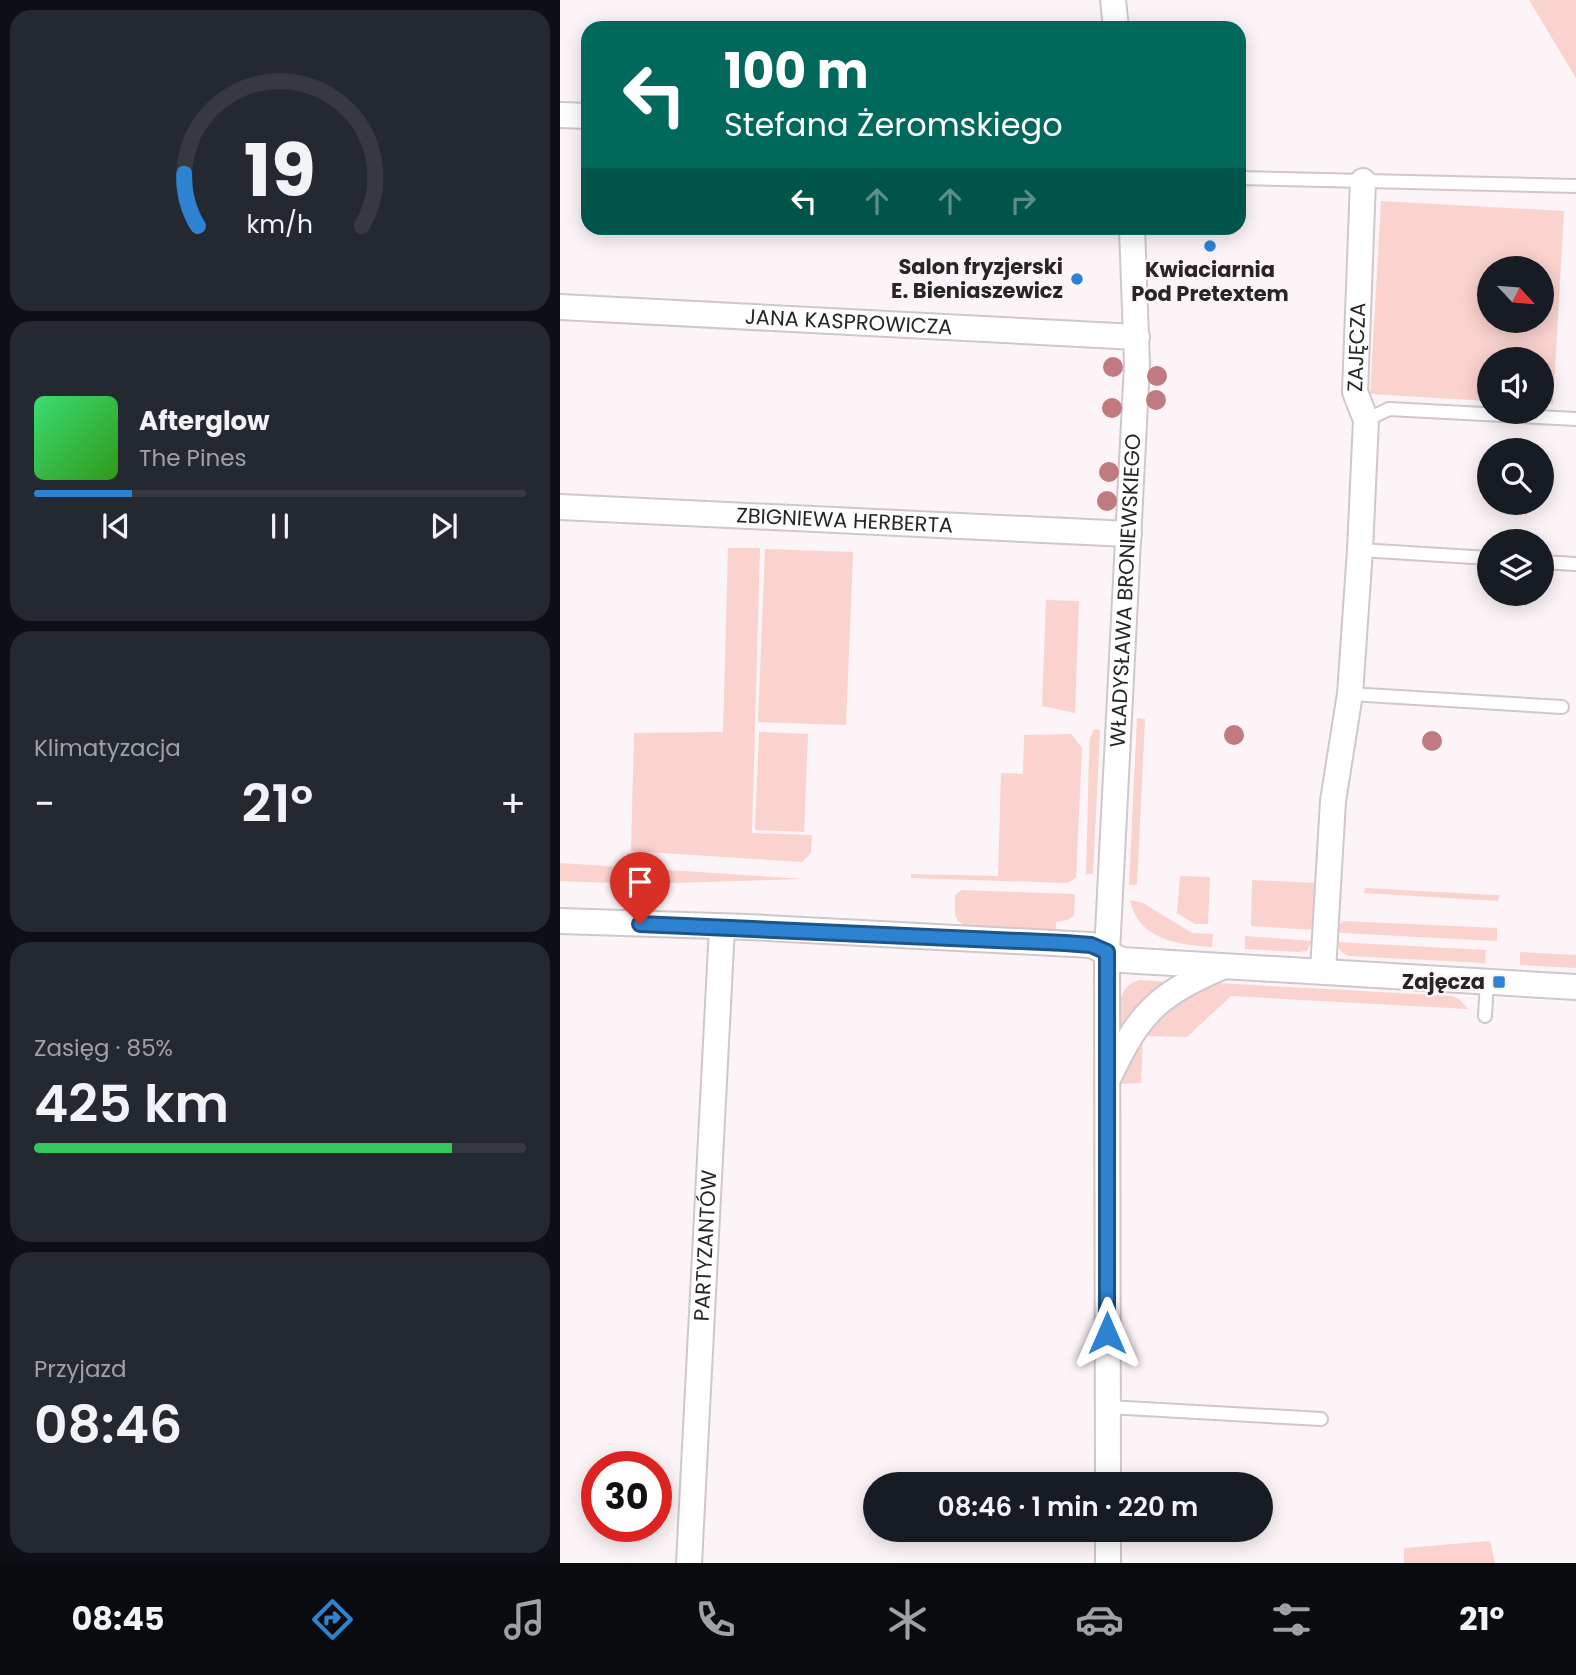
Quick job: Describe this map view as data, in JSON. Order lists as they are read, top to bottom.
{
  "streets": {
    "street": [
      "JANA KASPROWICZA",
      "ZAJĘCZA",
      "ZBIGNIEWA HERBERTA",
      "WŁADYSŁAWA BRONIEWSKIEGO",
      "PARTYZANTÓW"
    ]
  },
  "crossings": [
    ["JANA KASPROWICZA", "WŁADYSŁAWA BRONIEWSKIEGO"],
    ["ZBIGNIEWA HERBERTA", "WŁADYSŁAWA BRONIEWSKIEGO"]
  ],
  "places": {
    "other": ["Kwiaciarnia Pod Pretextem", "Salon fryzjerski E. Bieniaszewicz"],
    "transit": ["Zajęcza"]
  },
  "north": "bottom right",
  "page": {
    "turn": ["100 m", "Stefana Żeromskiego"],
    "song": ["Afterglow", "The Pines"],
    "tile": [
      "Klimatyzacja",
      ["Zasięg · 85%", "425 km"],
      ["Przyjazd", "08:46"]
    ],
    "heat": ["−", "21°", "+"],
    "limit": "30",
    "trip": "08:46 · 1 min · 220 m",
    "tabs": ["08:45", "21°"],
    "gauge": ["19", "km/h"]
  }
}
